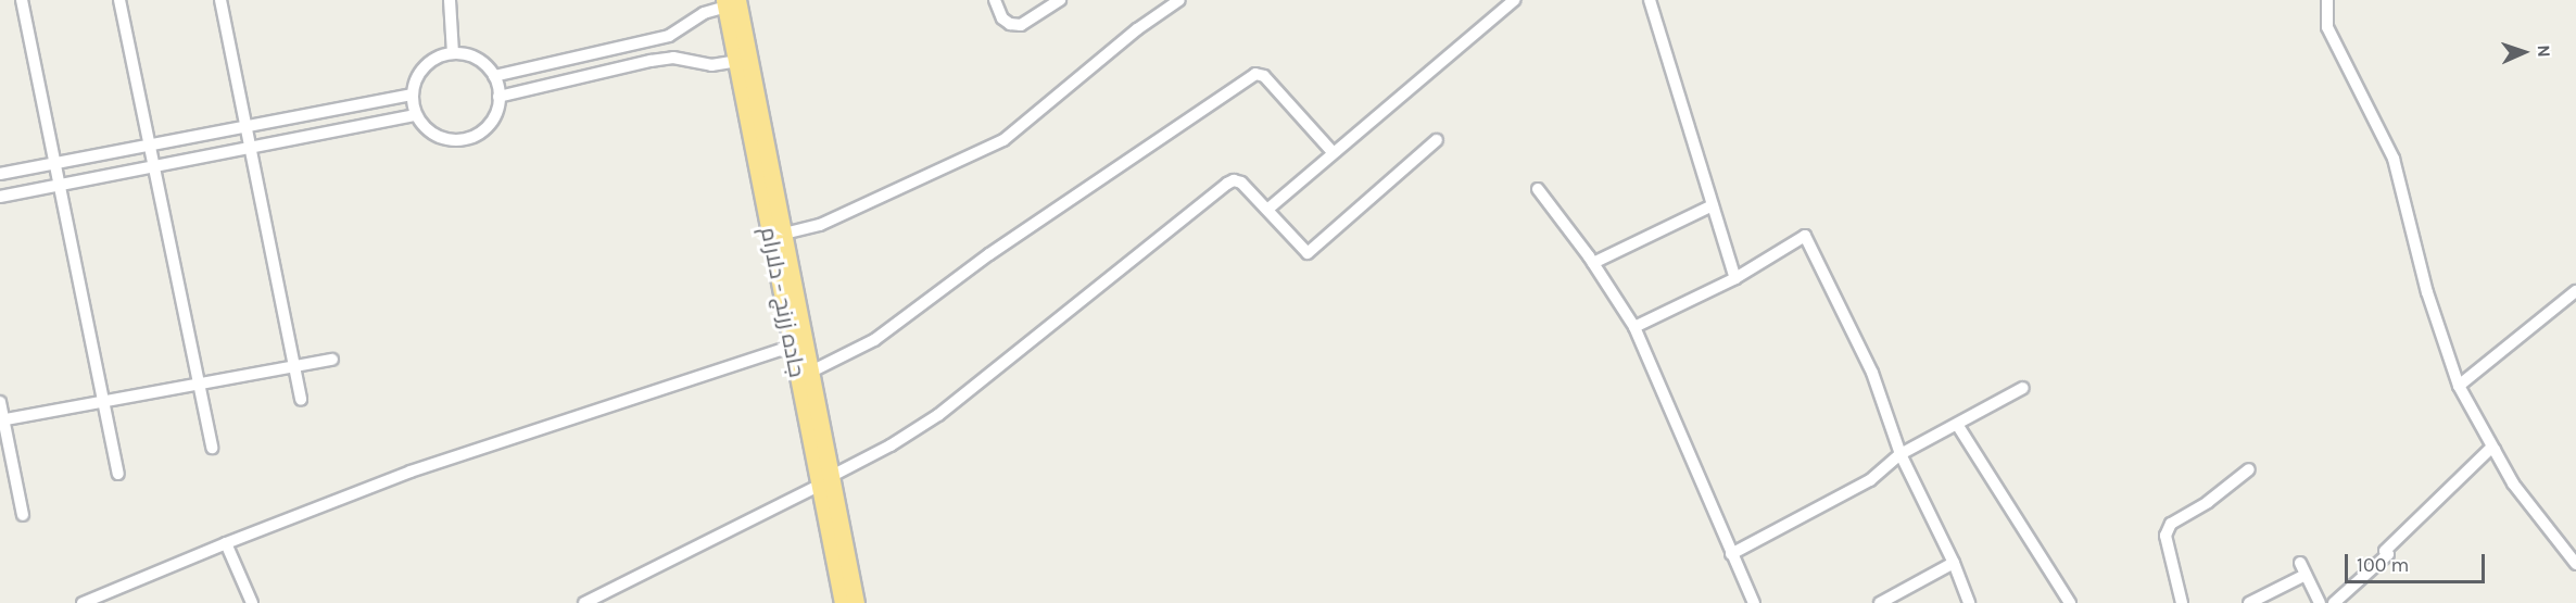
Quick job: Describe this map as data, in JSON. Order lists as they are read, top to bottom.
{
  "streets": {
    "highway": ["جاده زرنج - دلارام"]
  },
  "scale_bar": "100 m",
  "north": "right"
}
